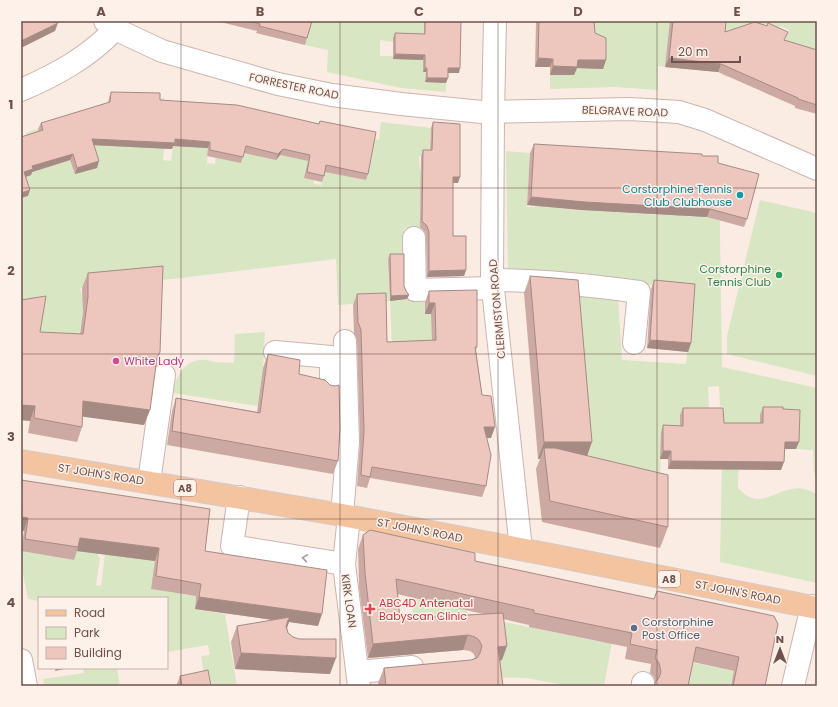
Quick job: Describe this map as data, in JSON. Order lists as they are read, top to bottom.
{
  "streets": {
    "main road": ["ST JOHN'S ROAD", "A8"],
    "street": [
      "FORRESTER ROAD",
      "BELGRAVE ROAD",
      "CLERMISTON ROAD",
      "KIRK LOAN"
    ]
  },
  "crossings": [
    ["FORRESTER ROAD", "BELGRAVE ROAD"],
    ["FORRESTER ROAD", "CLERMISTON ROAD"],
    ["BELGRAVE ROAD", "CLERMISTON ROAD"],
    ["CLERMISTON ROAD", "ST JOHN'S ROAD"],
    ["ST JOHN'S ROAD", "KIRK LOAN"]
  ],
  "places": {
    "other": [
      "Corstorphine Tennis Club Clubhouse",
      "Corstorphine Tennis Club",
      "White Lady",
      "Corstorphine Post Office"
    ],
    "health": ["ABC4D Antenatal Babyscan Clinic"]
  },
  "legend": ["Road", "Park", "Building"],
  "scale_bar": "20 m",
  "north": "top",
  "grid": {
    "columns": [
      "A",
      "B",
      "C",
      "D",
      "E"
    ],
    "rows": [
      "1",
      "2",
      "3",
      "4"
    ]
  }
}
